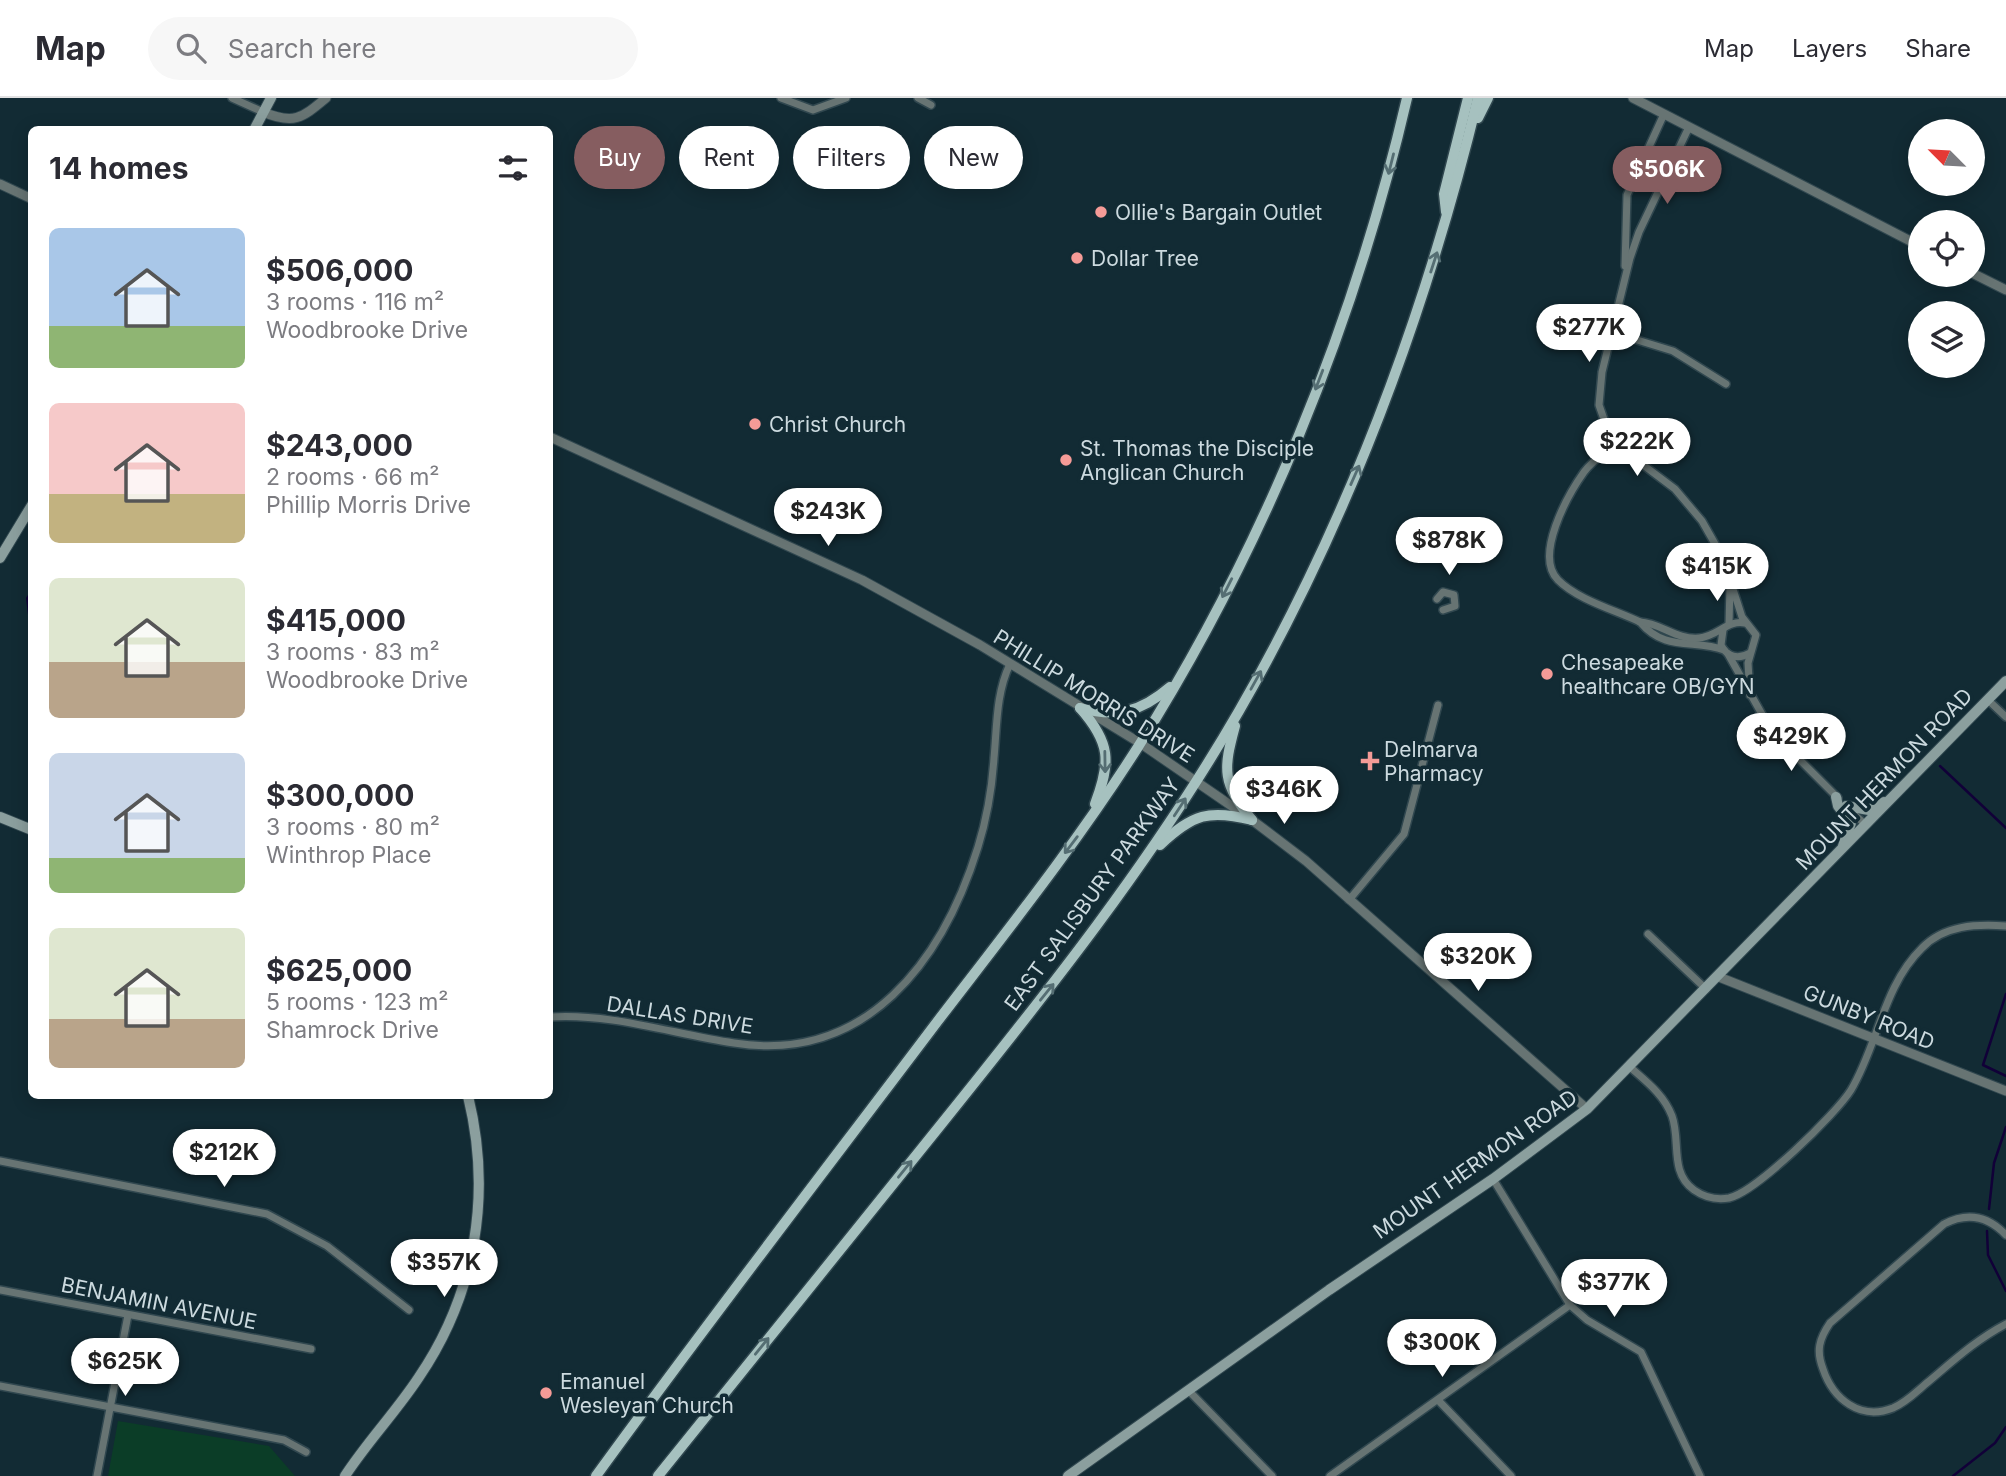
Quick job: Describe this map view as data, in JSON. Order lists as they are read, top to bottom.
{
  "streets": {
    "main road": ["MOUNT HERMON ROAD", "EAST SALISBURY PARKWAY"],
    "street": [
      "PHILLIP MORRIS DRIVE",
      "DALLAS DRIVE",
      "GUNBY ROAD",
      "BENJAMIN AVENUE"
    ]
  },
  "crossings": [
    ["PHILLIP MORRIS DRIVE", "MOUNT HERMON ROAD"],
    ["PHILLIP MORRIS DRIVE", "EAST SALISBURY PARKWAY"],
    ["PHILLIP MORRIS DRIVE", "DALLAS DRIVE"],
    ["MOUNT HERMON ROAD", "GUNBY ROAD"]
  ],
  "places": {
    "other": [
      "Ollie's Bargain Outlet",
      "Dollar Tree",
      "Christ Church",
      "St. Thomas the Disciple Anglican Church",
      "Chesapeake healthcare OB/GYN",
      "Emanuel Wesleyan Church"
    ],
    "health": ["Delmarva Pharmacy"]
  },
  "north": "top left",
  "page": {
    "header": "Map",
    "search": "Search here",
    "nav": ["Map", "Layers", "Share"],
    "chip": [
      "Buy",
      "Rent",
      "Filters",
      "New"
    ],
    "heading": "14 homes",
    "price": [
      "$506K",
      "$277K",
      "$222K",
      "$243K",
      "$878K",
      "$415K",
      "$429K",
      "$346K",
      "$320K",
      "$212K",
      "$357K",
      "$377K",
      "$300K",
      "$625K"
    ],
    "list": [
      {
        "name": "$506,000",
        "note": "3 rooms · 116 m² · Woodbrooke Drive"
      },
      {
        "name": "$243,000",
        "note": "2 rooms · 66 m² · Phillip Morris Drive"
      },
      {
        "name": "$415,000",
        "note": "3 rooms · 83 m² · Woodbrooke Drive"
      },
      {
        "name": "$300,000",
        "note": "3 rooms · 80 m² · Winthrop Place"
      },
      {
        "name": "$625,000",
        "note": "5 rooms · 123 m² · Shamrock Drive"
      }
    ]
  }
}
